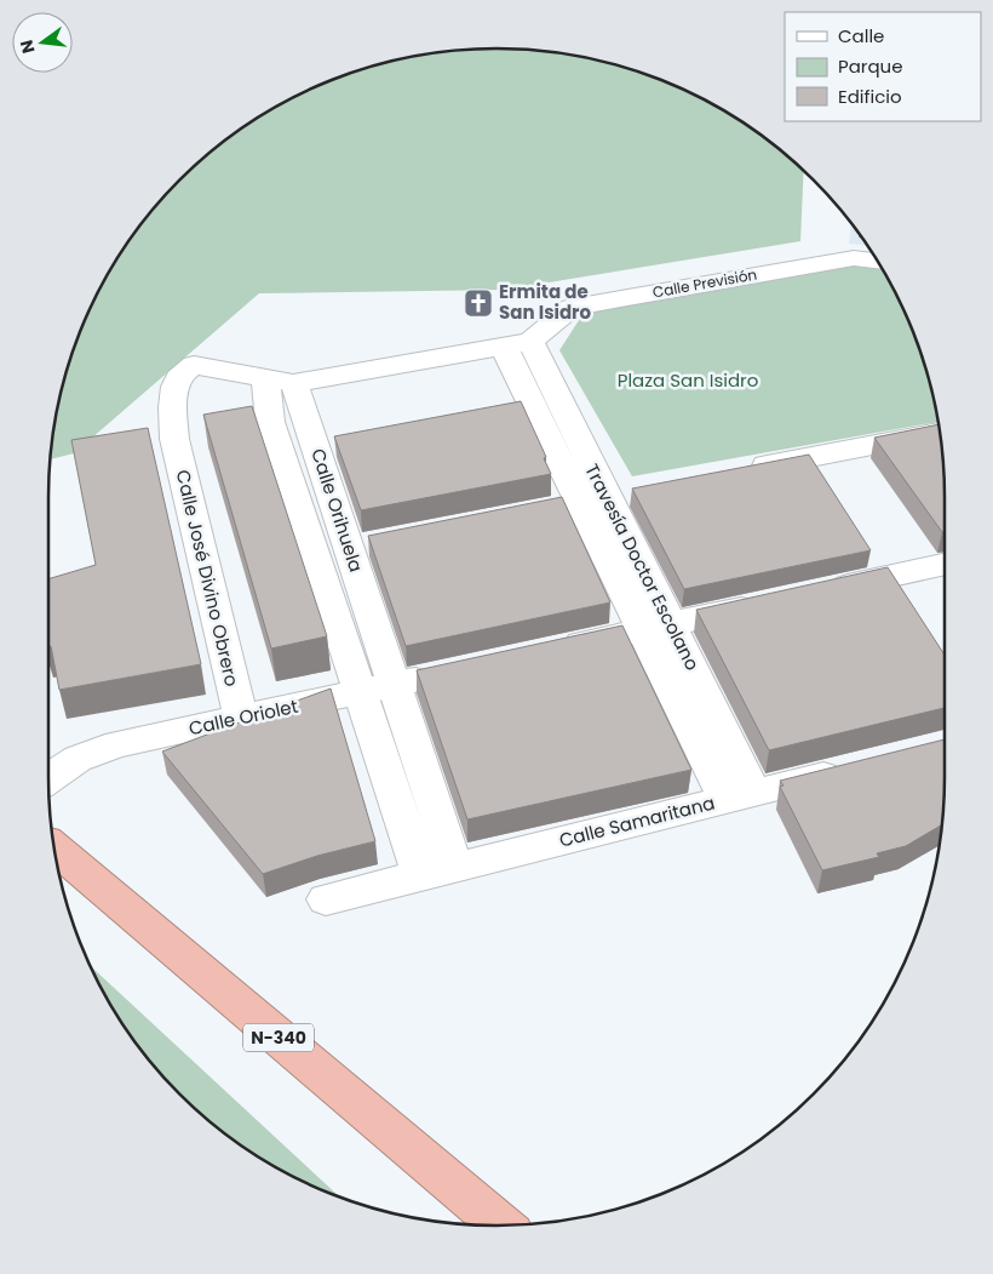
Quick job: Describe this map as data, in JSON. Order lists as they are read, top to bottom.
{
  "streets": {
    "highway": ["N-340"],
    "street": [
      "Calle Previsión",
      "Calle Orihuela",
      "Travesía Doctor Escolano",
      "Calle José Divino Obrero",
      "Calle Oriolet",
      "Calle Samaritana"
    ]
  },
  "crossings": [
    ["Calle Previsión", "Travesía Doctor Escolano"],
    ["Calle Orihuela", "Calle José Divino Obrero"],
    ["Calle Orihuela", "Calle Oriolet"],
    ["Calle Orihuela", "Calle Samaritana"],
    ["Travesía Doctor Escolano", "Calle Samaritana"],
    ["Calle José Divino Obrero", "Calle Oriolet"]
  ],
  "parks": ["Plaza San Isidro"],
  "places": {
    "church": ["Ermita de San Isidro"]
  },
  "legend": ["Calle", "Parque", "Edificio"],
  "north": "left"
}
